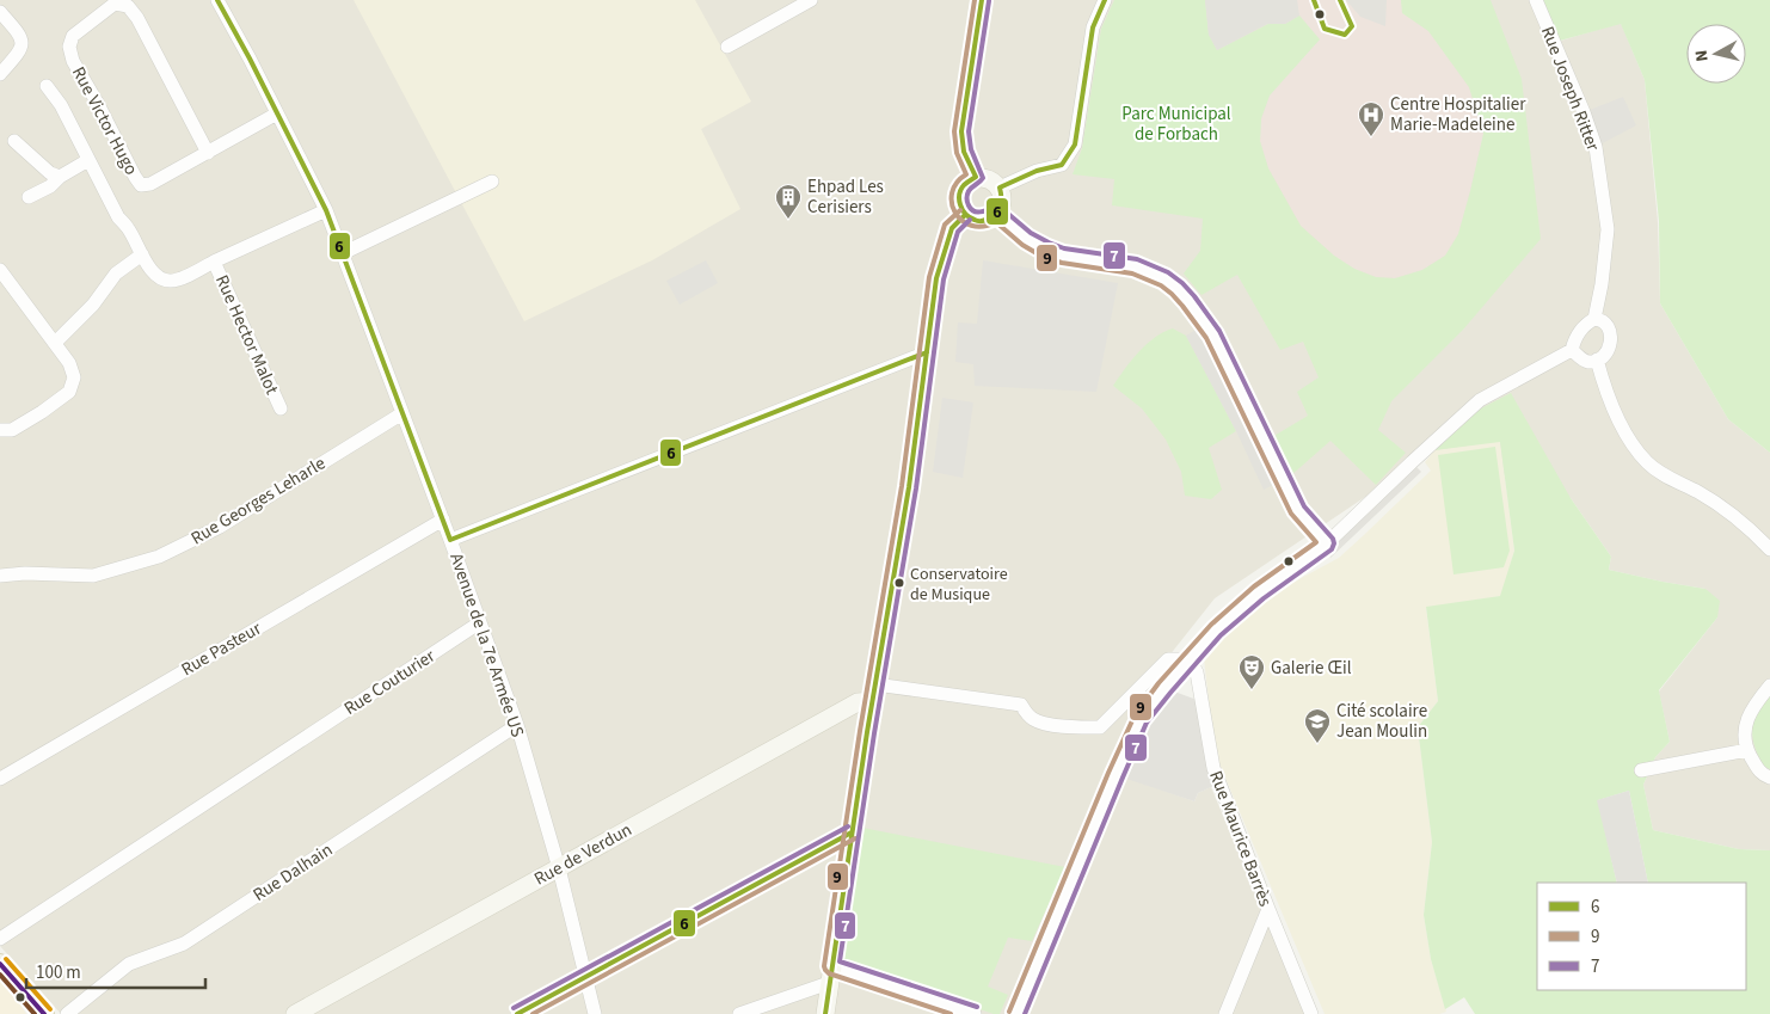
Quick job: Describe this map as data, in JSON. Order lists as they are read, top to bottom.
{
  "streets": {
    "main road": ["Rue de Verdun"],
    "street": [
      "Rue Joseph Ritter",
      "Rue Victor Hugo",
      "Rue Hector Malot",
      "Rue Georges Leharle",
      "Avenue de la 7e Armée US",
      "Rue Pasteur",
      "Rue Couturier",
      "Rue Maurice Barrès",
      "Rue Dalhain"
    ]
  },
  "crossings": [
    ["Rue Victor Hugo", "Avenue de la 7e Armée US"],
    ["Rue Hector Malot", "Avenue de la 7e Armée US"],
    ["Rue Georges Leharle", "Avenue de la 7e Armée US"],
    ["Avenue de la 7e Armée US", "Rue Pasteur"],
    ["Avenue de la 7e Armée US", "Rue Couturier"],
    ["Avenue de la 7e Armée US", "Rue de Verdun"],
    ["Avenue de la 7e Armée US", "Rue Dalhain"]
  ],
  "parks": ["Parc Municipal de Forbach"],
  "places": {
    "hospital": ["Centre Hospitalier Marie-Madeleine"],
    "building": ["Ehpad Les Cerisiers"],
    "other": ["Conservatoire de Musique"],
    "theatre": ["Galerie Œil"],
    "school or university": ["Cité scolaire Jean Moulin"]
  },
  "lines": ["transit line 6", "transit line 9", "transit line 7"],
  "legend": ["6", "9", "7"],
  "scale_bar": "100 m",
  "north": "left"
}
